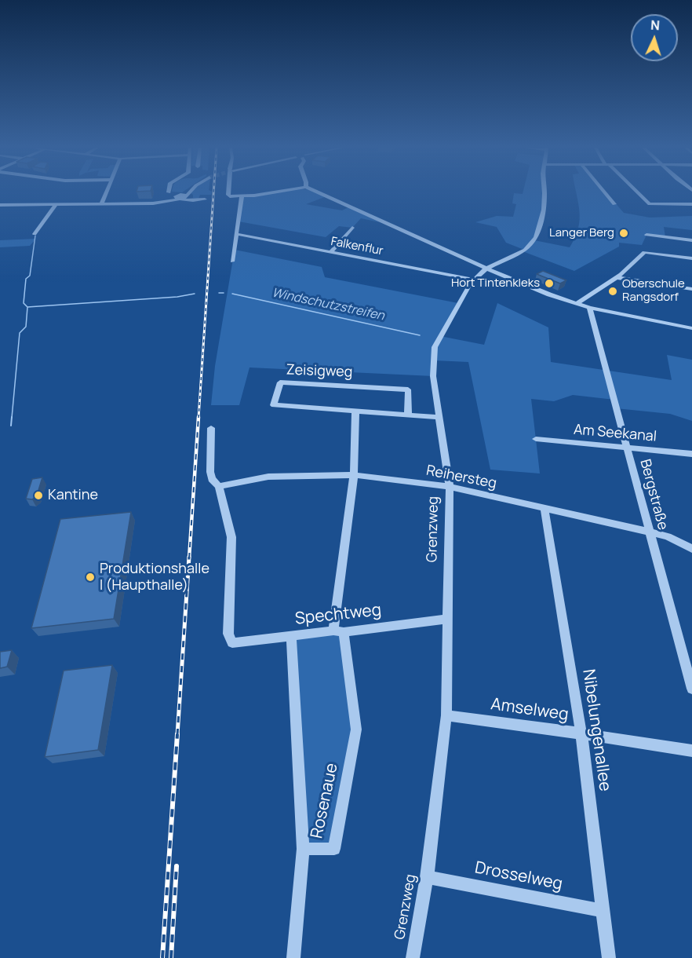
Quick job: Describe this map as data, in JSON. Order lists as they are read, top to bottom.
{
  "streets": {
    "street": [
      "Falkenflur",
      "Zeisigweg",
      "Am Seekanal",
      "Reihersteg",
      "Bergstraße",
      "Grenzweg",
      "Spechtweg",
      "Amselweg",
      "Nibelungenallee",
      "Rosenaue",
      "Drosselweg"
    ]
  },
  "crossings": [
    ["Falkenflur", "Grenzweg"],
    ["Zeisigweg", "Grenzweg"],
    ["Am Seekanal", "Bergstraße"],
    ["Reihersteg", "Bergstraße"],
    ["Reihersteg", "Grenzweg"],
    ["Reihersteg", "Spechtweg"],
    ["Reihersteg", "Nibelungenallee"],
    ["Grenzweg", "Spechtweg"],
    ["Grenzweg", "Amselweg"],
    ["Grenzweg", "Drosselweg"],
    ["Spechtweg", "Rosenaue"],
    ["Amselweg", "Nibelungenallee"],
    ["Nibelungenallee", "Drosselweg"]
  ],
  "water": ["Windschutzstreifen"],
  "places": [
    "Langer Berg",
    "Hort Tintenkleks",
    "Oberschule Rangsdorf",
    "Kantine",
    "Produktionshalle I (Haupthalle)"
  ],
  "north": "top"
}
